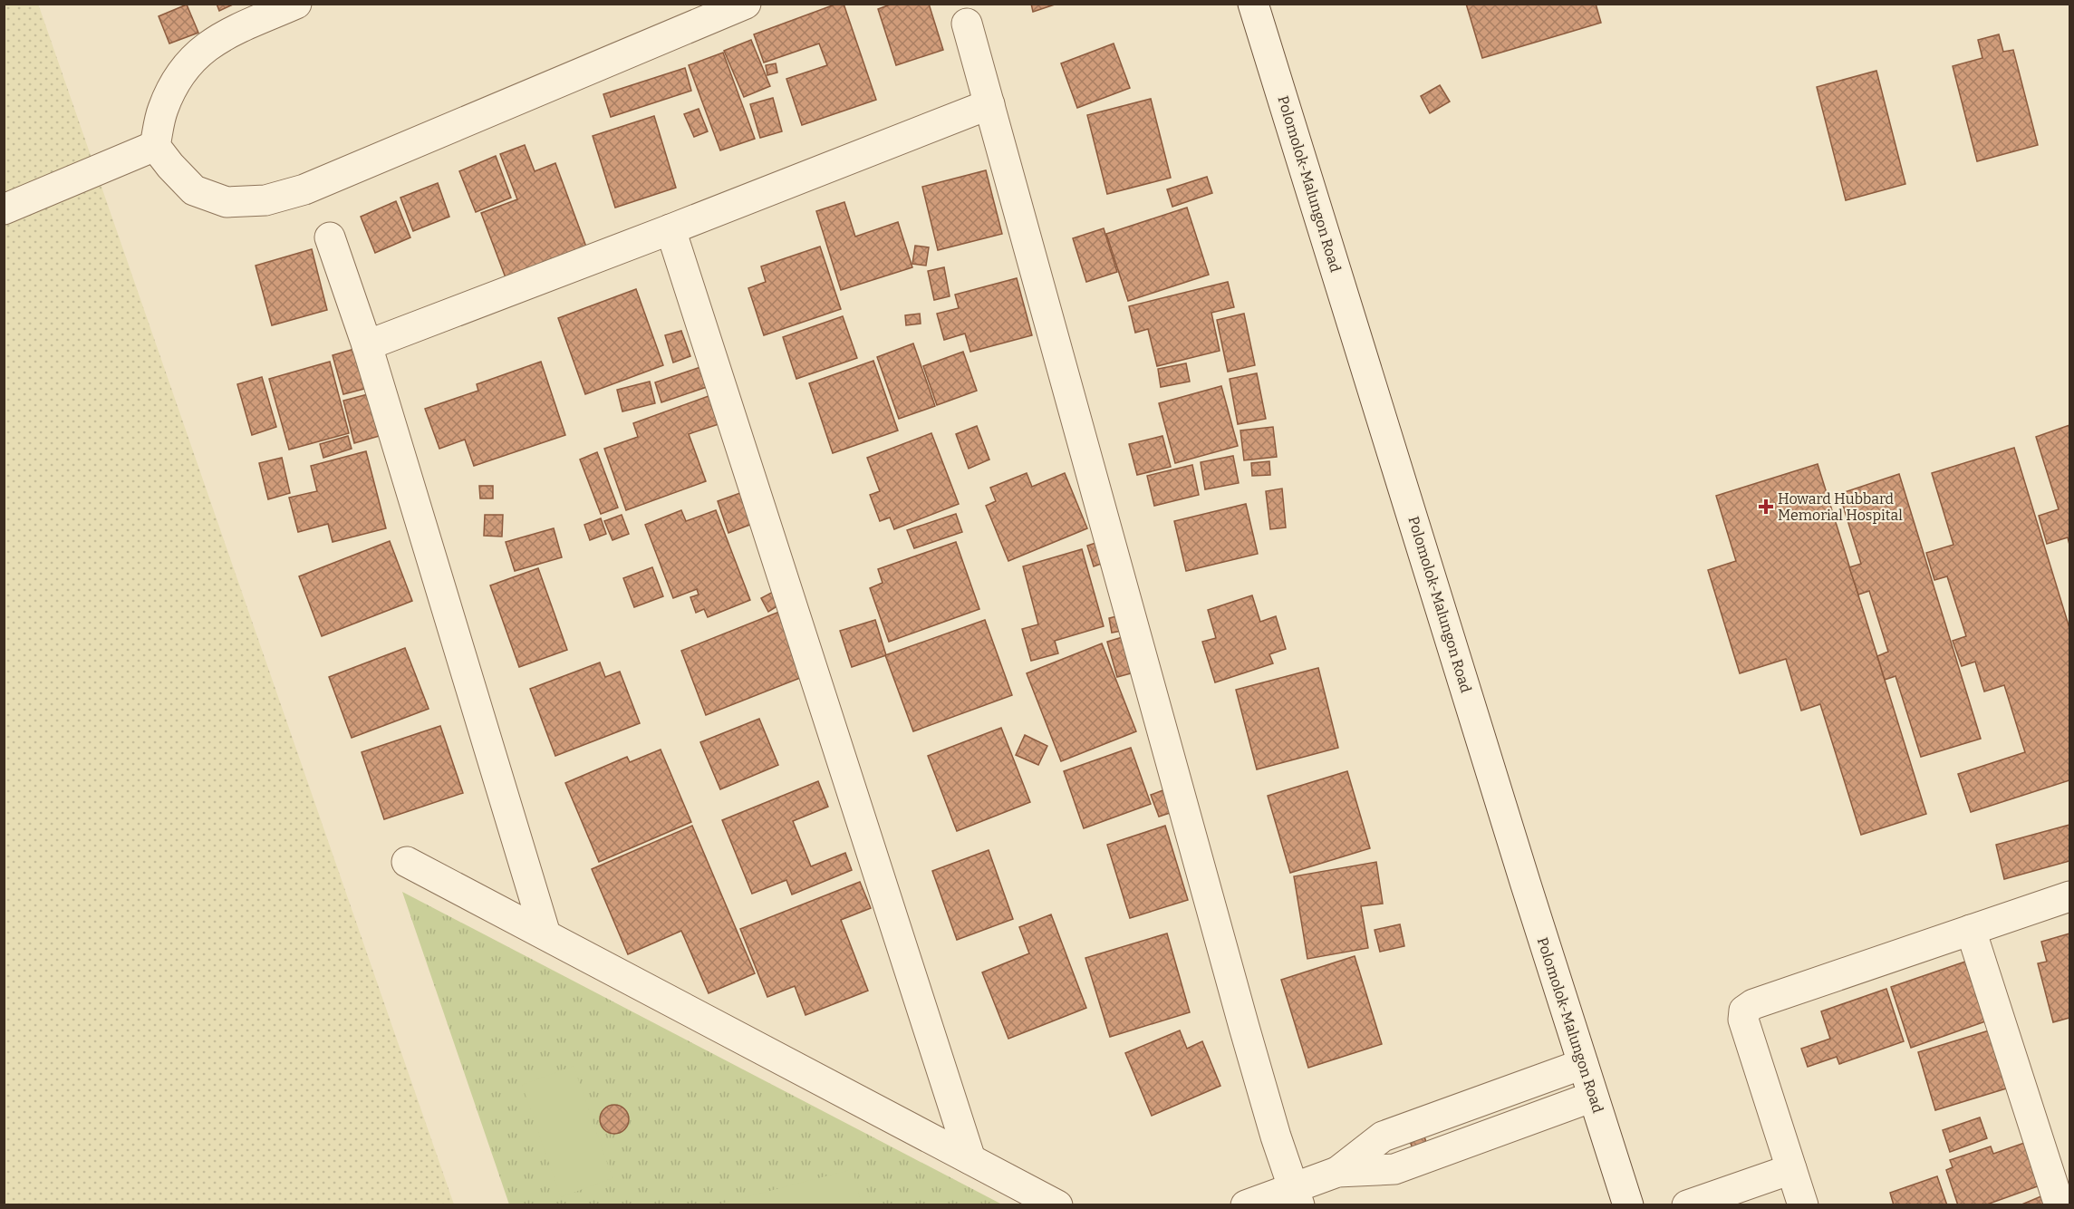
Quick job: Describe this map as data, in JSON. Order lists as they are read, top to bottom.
{
  "streets": {
    "street": ["Polomolok-Malungon Road"]
  },
  "places": {
    "health": ["Howard Hubbard Memorial Hospital"]
  }
}
